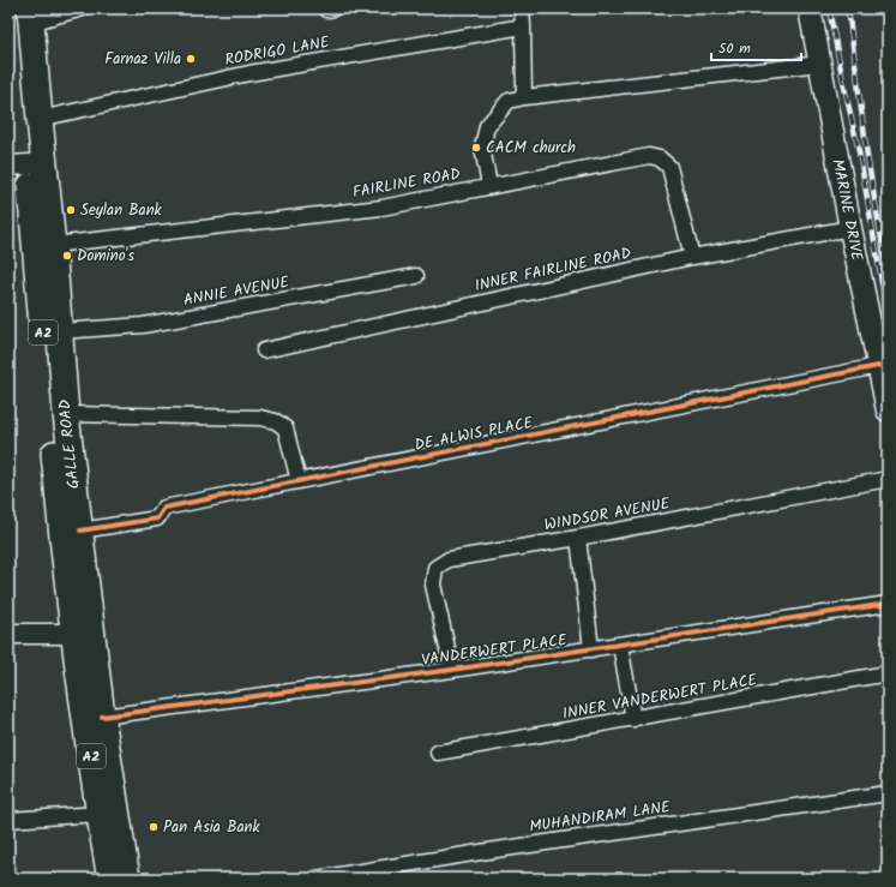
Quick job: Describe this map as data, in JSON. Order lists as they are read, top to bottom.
{
  "streets": {
    "highway": ["A2", "GALLE ROAD"],
    "main road": ["MARINE DRIVE"],
    "street": [
      "RODRIGO LANE",
      "FAIRLINE ROAD",
      "INNER FAIRLINE ROAD",
      "ANNIE AVENUE",
      "DE ALWIS PLACE",
      "WINDSOR AVENUE",
      "VANDERWERT PLACE",
      "INNER VANDERWERT PLACE",
      "MUHANDIRAM LANE"
    ]
  },
  "crossings": [
    ["RODRIGO LANE", "GALLE ROAD"],
    ["FAIRLINE ROAD", "INNER FAIRLINE ROAD"],
    ["FAIRLINE ROAD", "GALLE ROAD"],
    ["MARINE DRIVE", "INNER FAIRLINE ROAD"],
    ["MARINE DRIVE", "DE ALWIS PLACE"],
    ["ANNIE AVENUE", "GALLE ROAD"],
    ["DE ALWIS PLACE", "GALLE ROAD"],
    ["GALLE ROAD", "VANDERWERT PLACE"],
    ["WINDSOR AVENUE", "VANDERWERT PLACE"]
  ],
  "places": [
    "Farnaz Villa",
    "CACM church",
    "Seylan Bank",
    "Domino's",
    "Pan Asia Bank"
  ],
  "scale_bar": "50 m"
}
